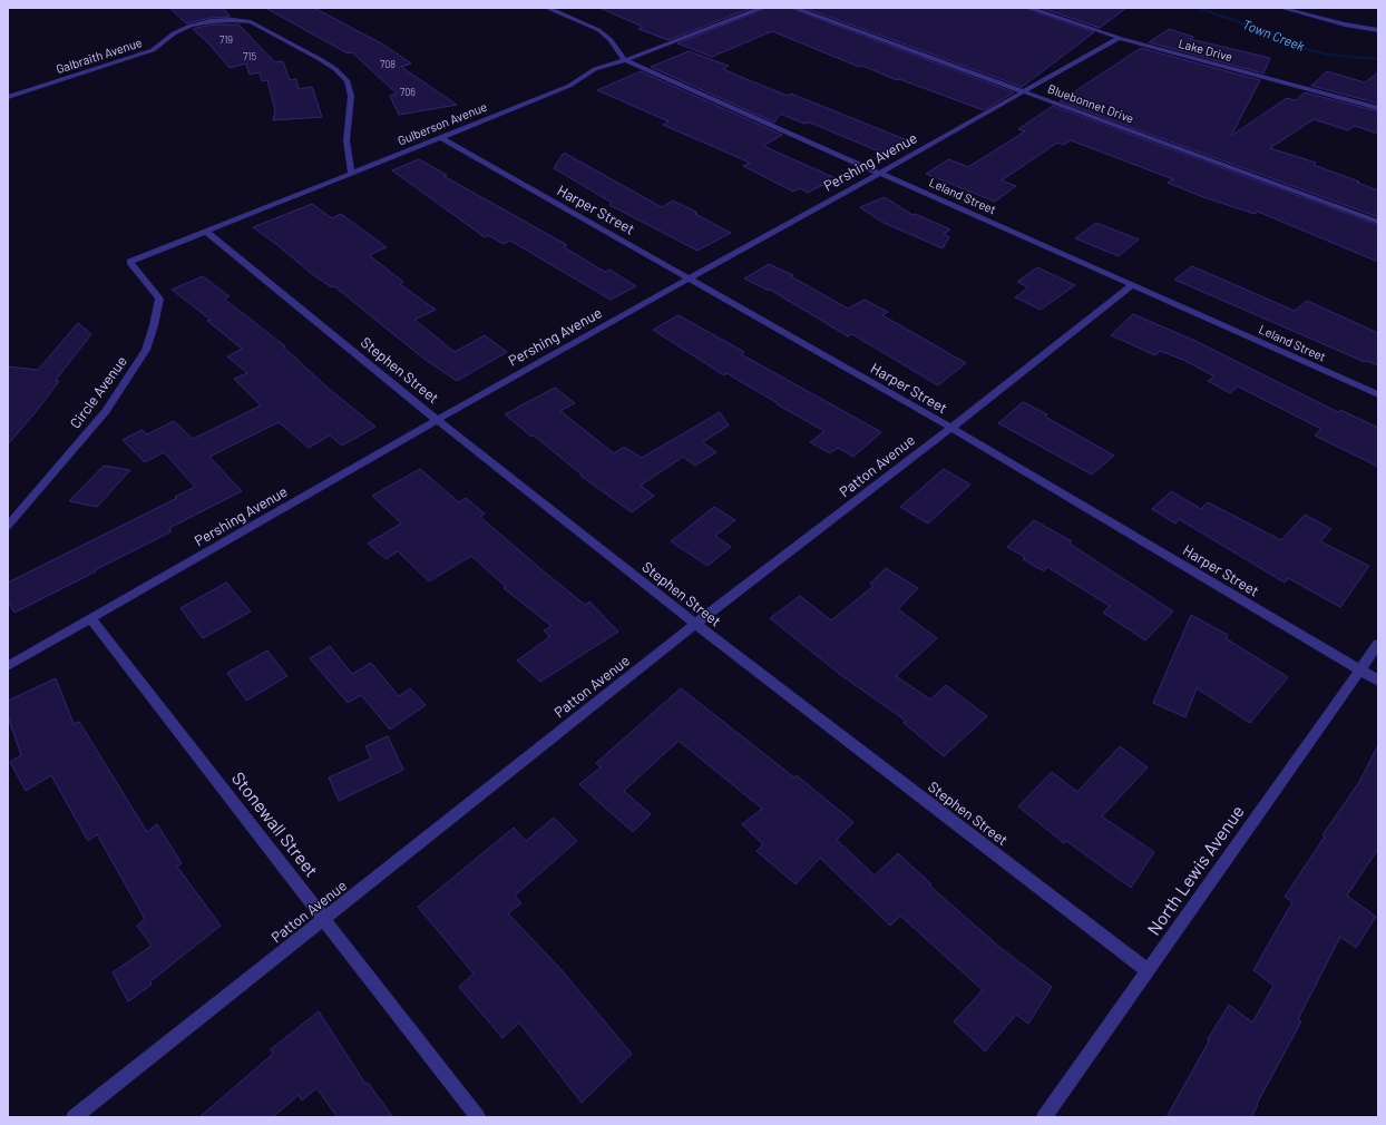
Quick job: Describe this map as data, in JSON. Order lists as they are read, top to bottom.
{
  "streets": {
    "street": [
      "Lake Drive",
      "Galbraith Avenue",
      "Bluebonnet Drive",
      "Gulberson Avenue",
      "Pershing Avenue",
      "Leland Street",
      "Harper Street",
      "Stephen Street",
      "Circle Avenue",
      "Patton Avenue",
      "Stonewall Street",
      "North Lewis Avenue"
    ]
  },
  "crossings": [
    ["Lake Drive", "Pershing Avenue"],
    ["Galbraith Avenue", "Gulberson Avenue"],
    ["Bluebonnet Drive", "Pershing Avenue"],
    ["Gulberson Avenue", "Leland Street"],
    ["Gulberson Avenue", "Harper Street"],
    ["Gulberson Avenue", "Stephen Street"],
    ["Gulberson Avenue", "Circle Avenue"],
    ["Pershing Avenue", "Leland Street"],
    ["Pershing Avenue", "Harper Street"],
    ["Pershing Avenue", "Stephen Street"],
    ["Pershing Avenue", "Stonewall Street"],
    ["Leland Street", "Patton Avenue"],
    ["Harper Street", "Patton Avenue"],
    ["Harper Street", "North Lewis Avenue"],
    ["Stephen Street", "Patton Avenue"],
    ["Stephen Street", "North Lewis Avenue"],
    ["Patton Avenue", "Stonewall Street"]
  ],
  "water": ["Town Creek"],
  "house_numbers": [
    "719",
    "715",
    "708",
    "706"
  ]
}
